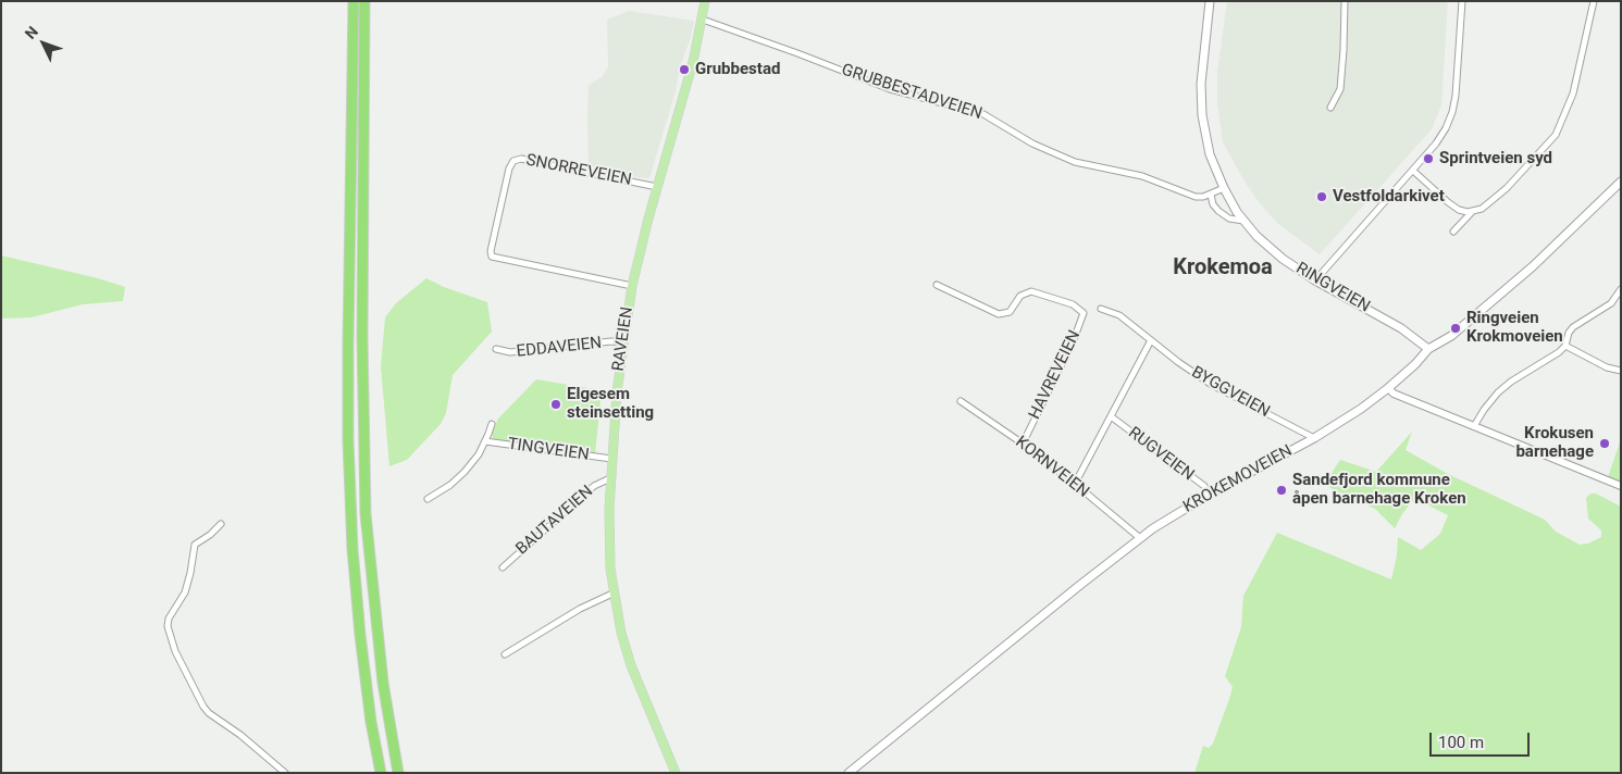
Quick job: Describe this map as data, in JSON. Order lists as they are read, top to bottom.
{
  "streets": {
    "main road": ["RINGVEIEN", "RAVEIEN", "KROKEMOVEIEN"],
    "street": [
      "GRUBBESTADVEIEN",
      "SNORREVEIEN",
      "EDDAVEIEN",
      "HAVREVEIEN",
      "BYGGVEIEN",
      "TINGVEIEN",
      "RUGVEIEN",
      "KORNVEIEN",
      "BAUTAVEIEN"
    ]
  },
  "crossings": [
    ["GRUBBESTADVEIEN", "RAVEIEN"],
    ["SNORREVEIEN", "RAVEIEN"],
    ["RINGVEIEN", "KROKEMOVEIEN"],
    ["RAVEIEN", "EDDAVEIEN"],
    ["RAVEIEN", "TINGVEIEN"],
    ["RAVEIEN", "BAUTAVEIEN"],
    ["HAVREVEIEN", "KORNVEIEN"],
    ["BYGGVEIEN", "KROKEMOVEIEN"],
    ["RUGVEIEN", "KROKEMOVEIEN"],
    ["KORNVEIEN", "KROKEMOVEIEN"]
  ],
  "districts": ["Krokemoa"],
  "places": [
    "Grubbestad",
    "Sprintveien syd",
    "Vestfoldarkivet",
    "Ringveien Krokmoveien",
    "Elgesem steinsetting",
    "Krokusen barnehage",
    "Sandefjord kommune åpen barnehage Kroken"
  ],
  "scale_bar": "100 m",
  "north": "top left"
}
